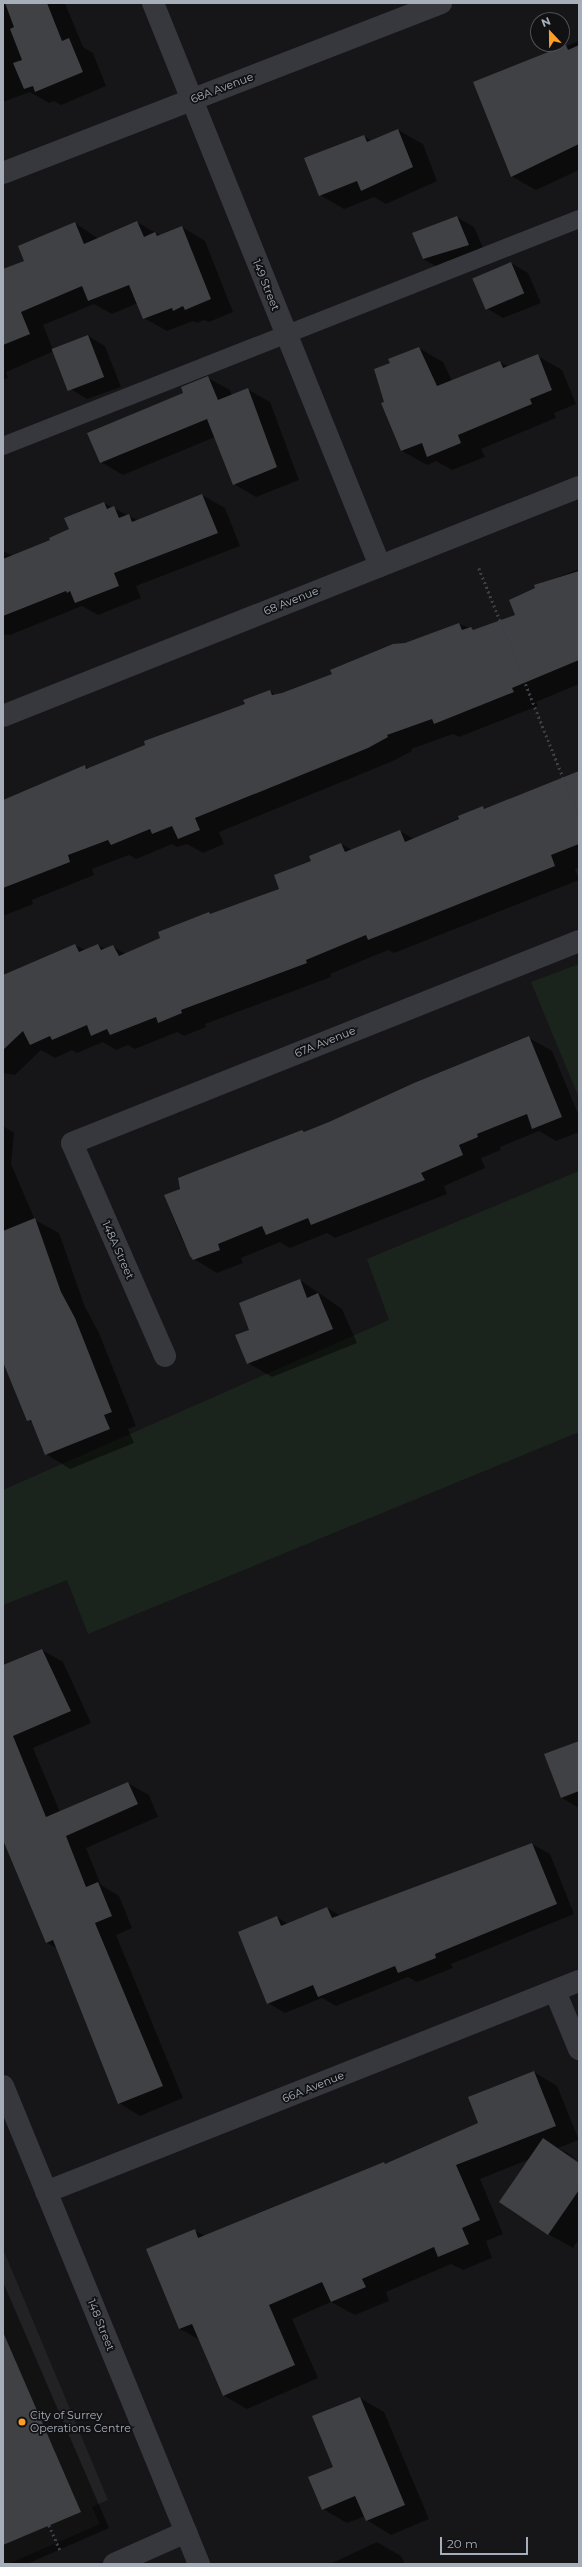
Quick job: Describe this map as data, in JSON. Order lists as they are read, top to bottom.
{
  "streets": {
    "street": [
      "68A Avenue",
      "149 Street",
      "68 Avenue",
      "67A Avenue",
      "148A Street",
      "66A Avenue",
      "148 Street"
    ]
  },
  "crossings": [
    ["68A Avenue", "149 Street"],
    ["149 Street", "68 Avenue"],
    ["67A Avenue", "148A Street"],
    ["66A Avenue", "148 Street"]
  ],
  "places": ["City of Surrey Operations Centre"],
  "scale_bar": "20 m",
  "north": "top"
}
